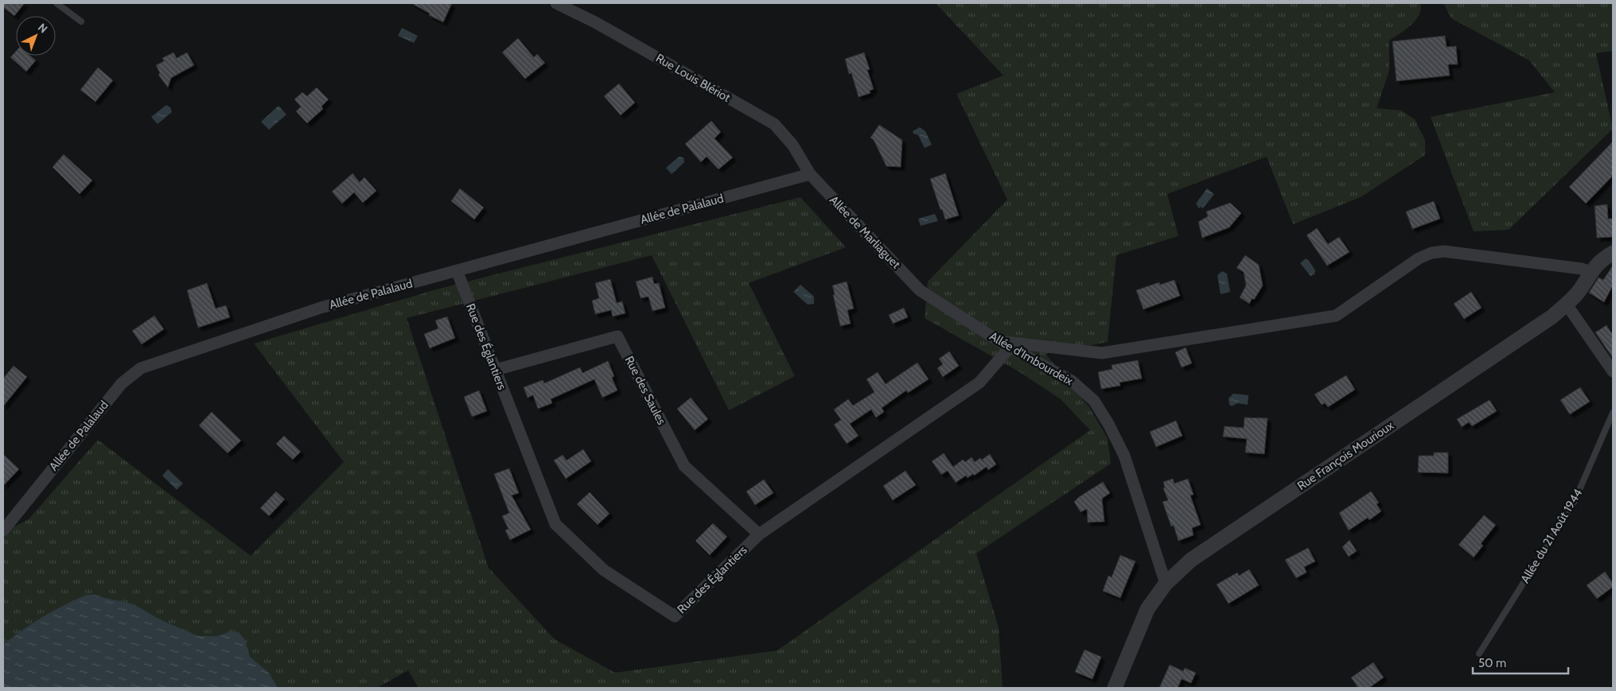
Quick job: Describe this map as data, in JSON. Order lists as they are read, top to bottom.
{
  "streets": {
    "street": [
      "Rue Louis Blériot",
      "Allée de Palalaud",
      "Allée de Marliaguet",
      "Rue des Églantiers",
      "Allée d'Imbourdeix",
      "Rue des Saules",
      "Rue François Mourioux"
    ],
    "lane": ["Allée du 21 Août 1944"]
  },
  "crossings": [
    ["Rue Louis Blériot", "Allée de Palalaud"],
    ["Rue Louis Blériot", "Allée de Marliaguet"],
    ["Allée de Palalaud", "Allée de Marliaguet"],
    ["Allée de Palalaud", "Rue des Églantiers"],
    ["Allée de Marliaguet", "Allée d'Imbourdeix"],
    ["Rue des Églantiers", "Allée d'Imbourdeix"],
    ["Rue des Églantiers", "Rue des Saules"],
    ["Allée d'Imbourdeix", "Rue François Mourioux"]
  ],
  "scale_bar": "50 m",
  "north": "top right"
}
